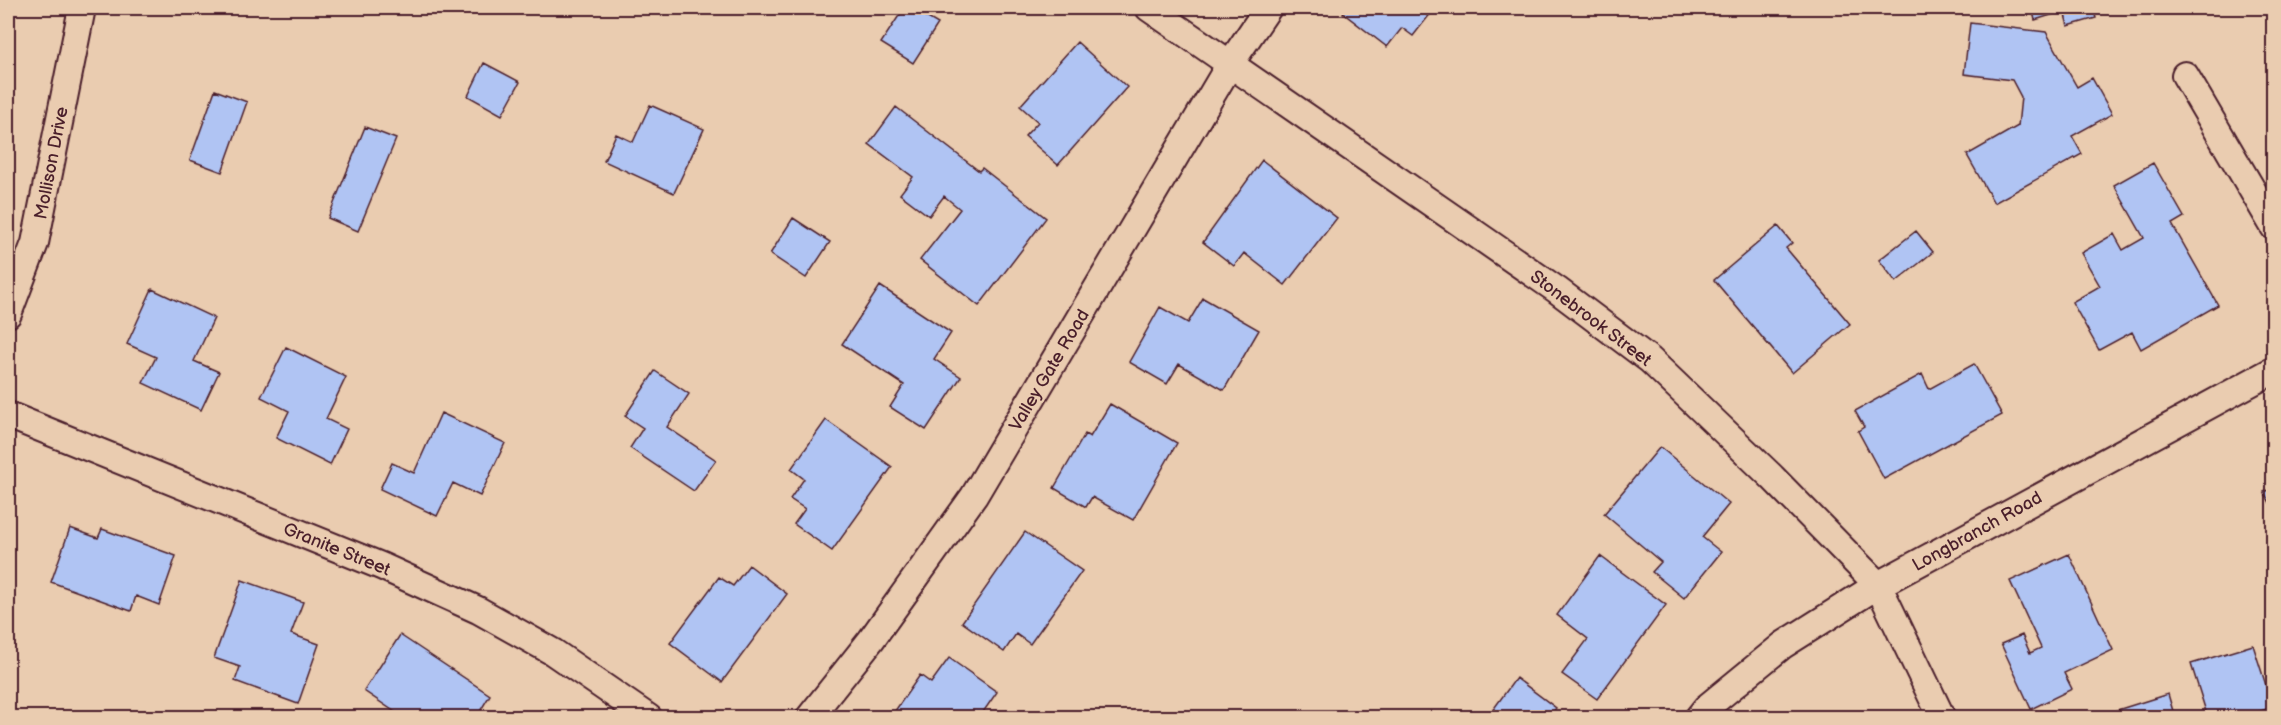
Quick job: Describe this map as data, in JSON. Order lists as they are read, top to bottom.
{
  "streets": {
    "street": [
      "Mollison Drive",
      "Stonebrook Street",
      "Valley Gate Road",
      "Longbranch Road",
      "Granite Street"
    ]
  },
  "crossings": [
    ["Stonebrook Street", "Valley Gate Road"],
    ["Stonebrook Street", "Longbranch Road"]
  ]
}
